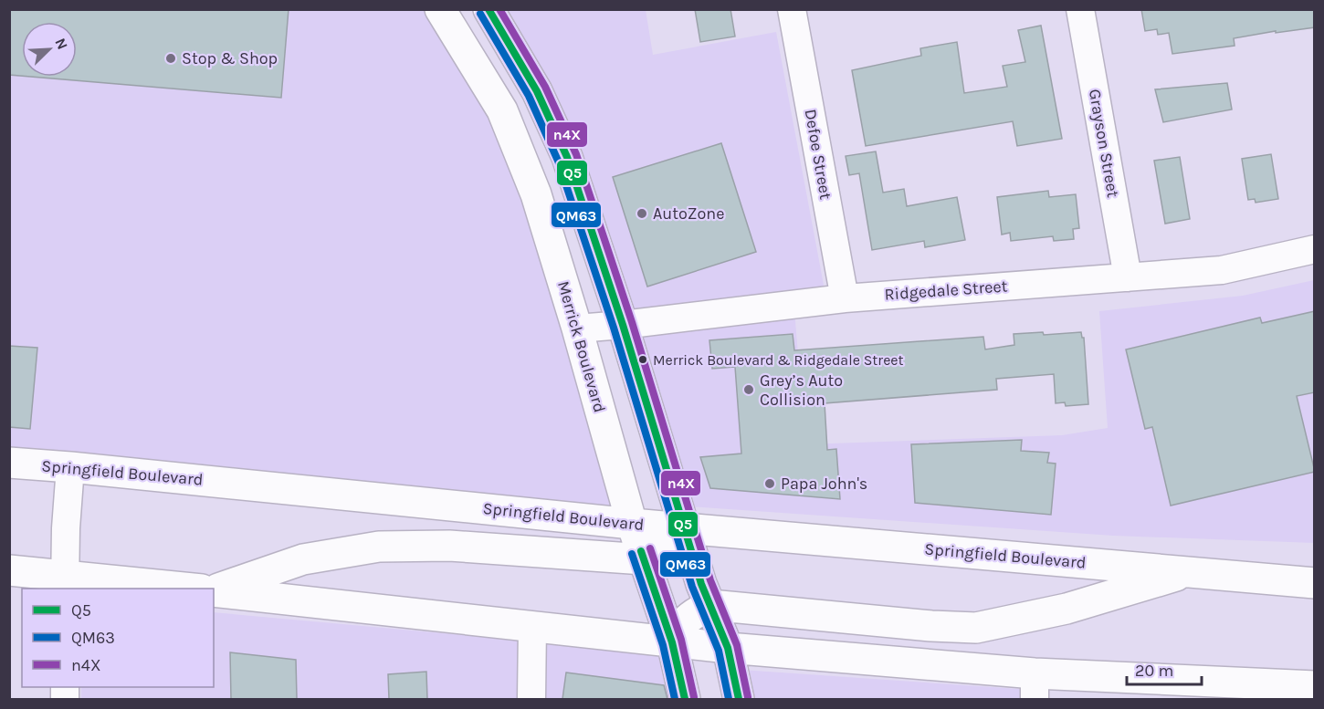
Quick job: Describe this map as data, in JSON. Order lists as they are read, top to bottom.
{
  "streets": {
    "main road": ["Merrick Boulevard", "Springfield Boulevard"],
    "street": ["Grayson Street", "Defoe Street", "Ridgedale Street"]
  },
  "crossings": [
    ["Grayson Street", "Ridgedale Street"],
    ["Defoe Street", "Ridgedale Street"],
    ["Ridgedale Street", "Merrick Boulevard"],
    ["Merrick Boulevard", "Springfield Boulevard"]
  ],
  "places": [
    "Stop & Shop",
    "AutoZone",
    "Merrick Boulevard & Ridgedale Street",
    "Grey’s Auto Collision",
    "Papa John's"
  ],
  "lines": ["transit line Q5", "transit line n4X", "transit line QM63"],
  "legend": ["Q5", "QM63", "n4X"],
  "scale_bar": "20 m",
  "north": "top right"
}
